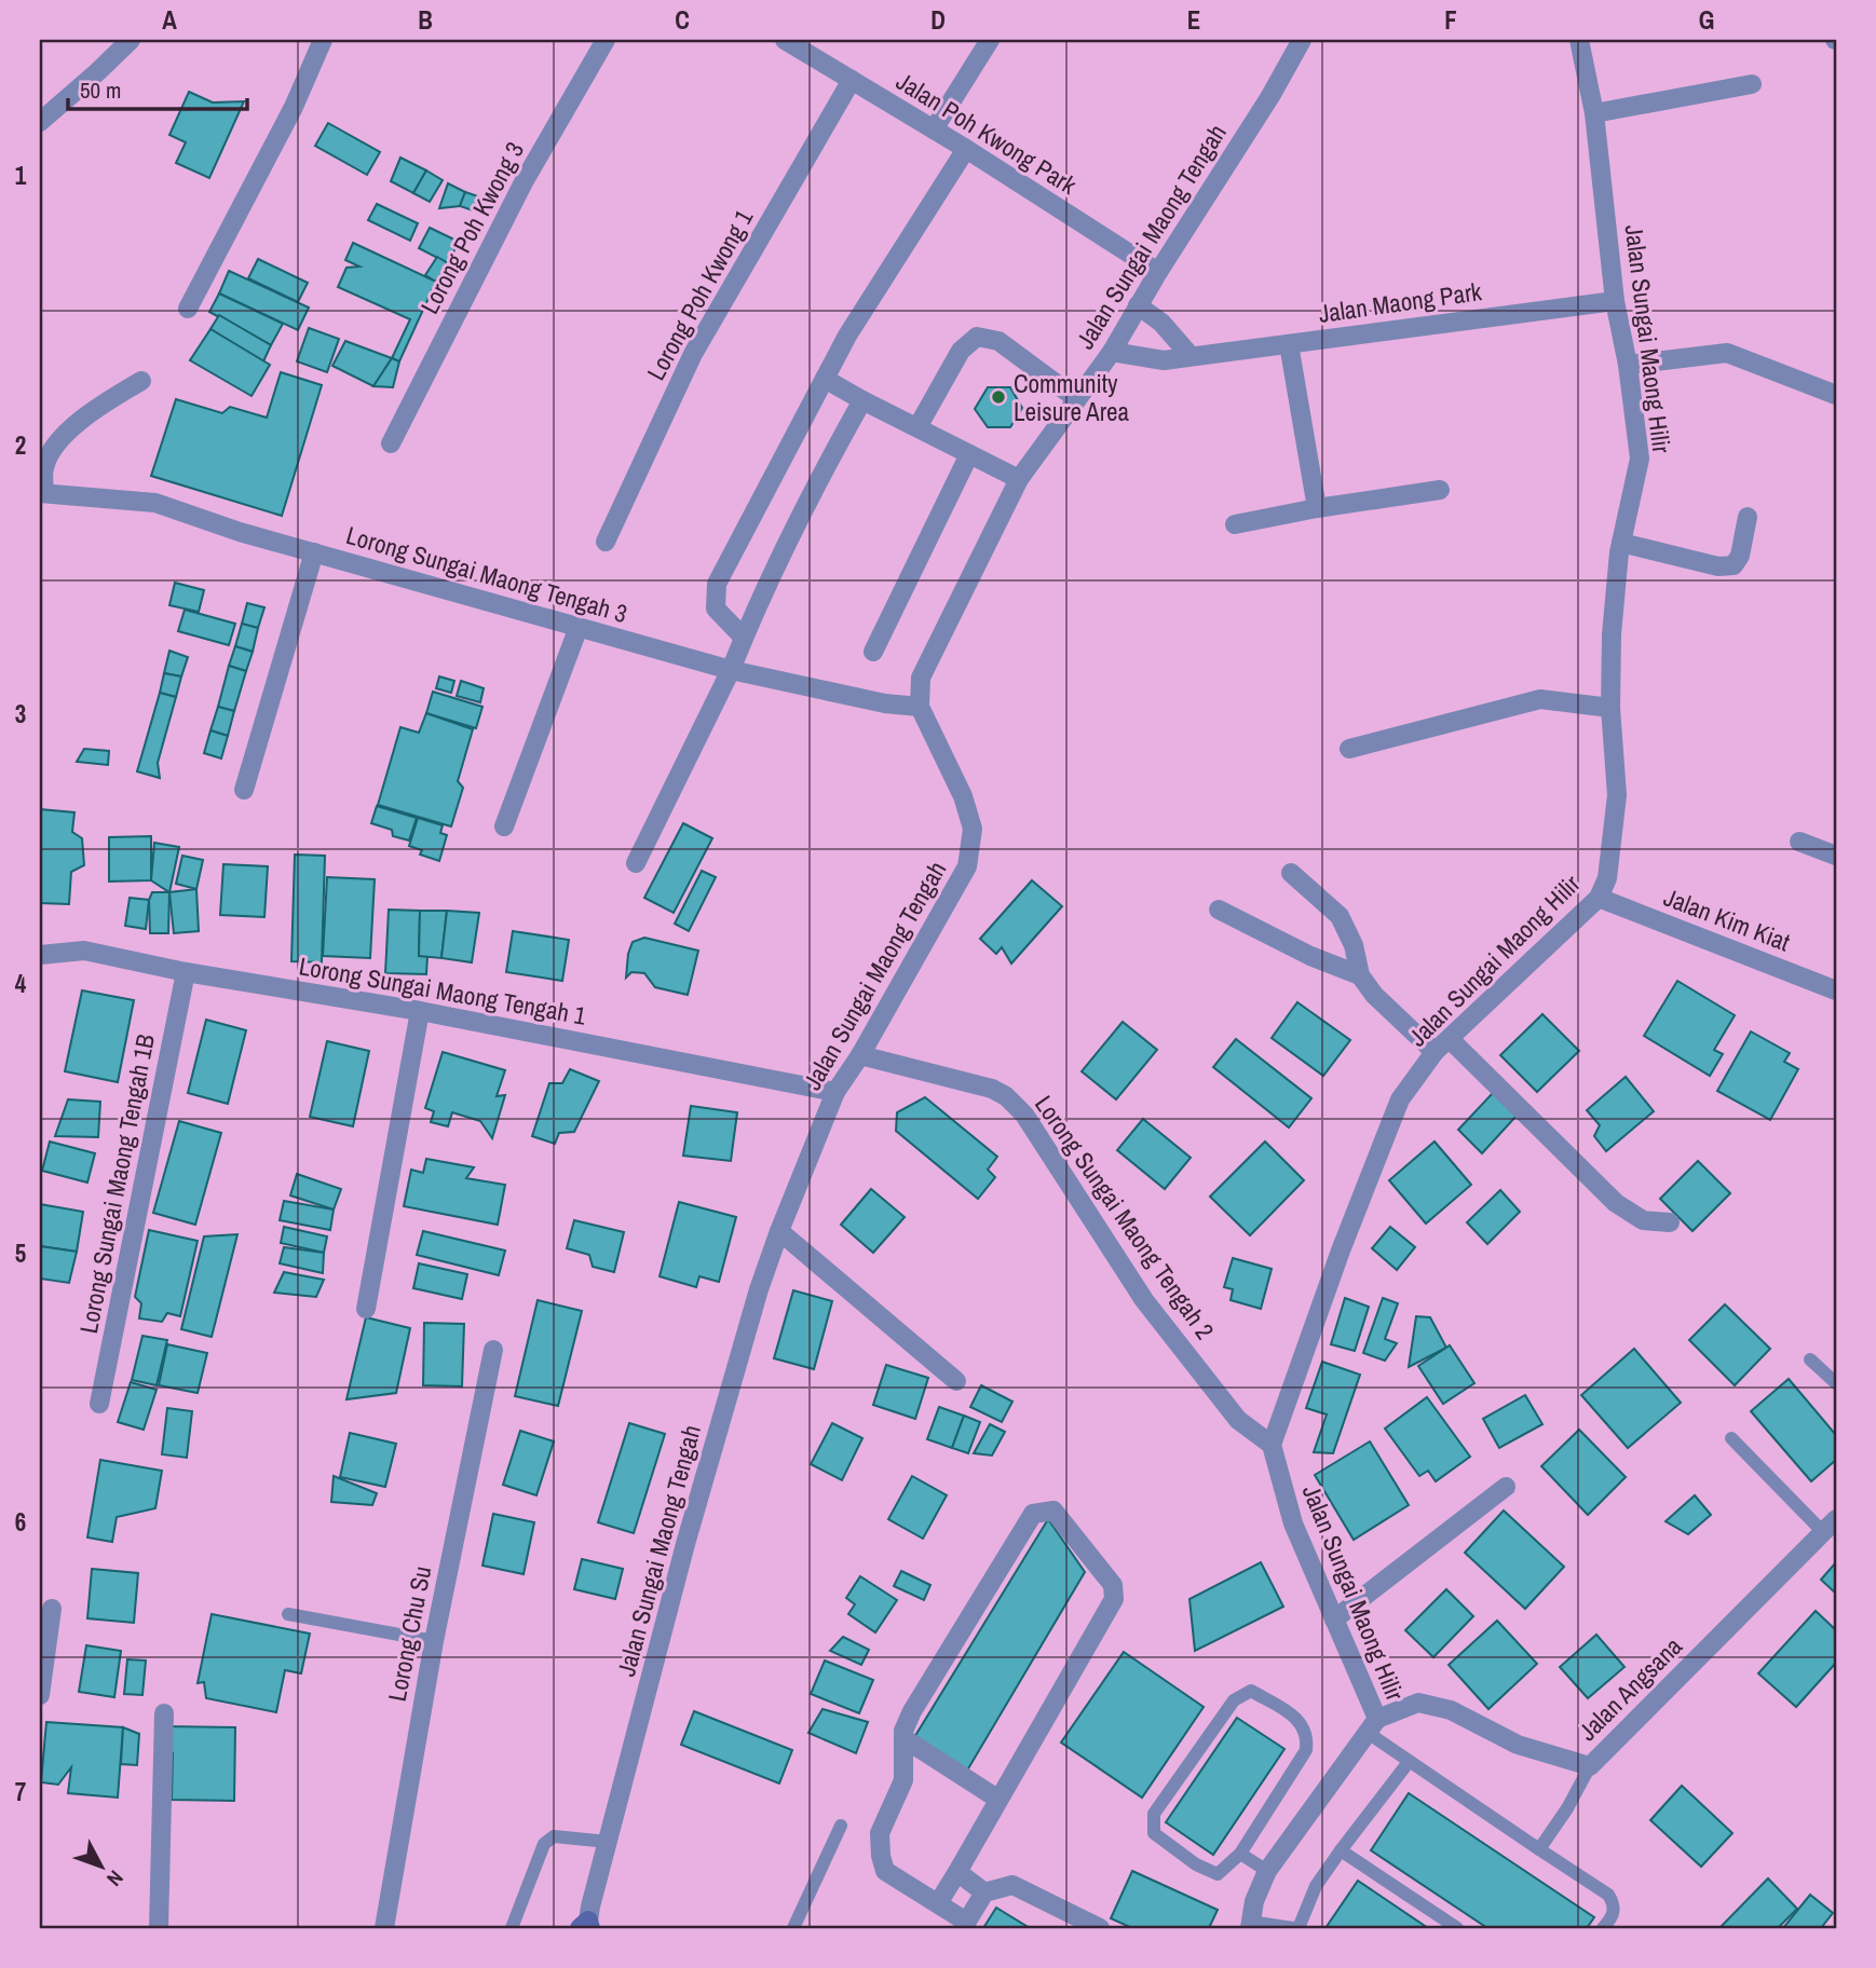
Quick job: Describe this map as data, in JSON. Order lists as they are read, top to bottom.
{
  "streets": {
    "street": [
      "Jalan Poh Kwong Park",
      "Lorong Poh Kwong 3",
      "Jalan Sungai Maong Tengah",
      "Lorong Poh Kwong 1",
      "Jalan Maong Park",
      "Jalan Sungai Maong Hilir",
      "Lorong Sungai Maong Tengah 3",
      "Jalan Kim Kiat",
      "Lorong Sungai Maong Tengah 1",
      "Lorong Sungai Maong Tengah 1B",
      "Lorong Sungai Maong Tengah 2",
      "Lorong Chu Su",
      "Jalan Angsana"
    ]
  },
  "crossings": [
    ["Jalan Poh Kwong Park", "Jalan Sungai Maong Tengah"],
    ["Jalan Poh Kwong Park", "Lorong Poh Kwong 1"],
    ["Jalan Sungai Maong Tengah", "Jalan Maong Park"],
    ["Jalan Sungai Maong Tengah", "Lorong Sungai Maong Tengah 3"],
    ["Jalan Sungai Maong Tengah", "Lorong Sungai Maong Tengah 1"],
    ["Jalan Sungai Maong Tengah", "Lorong Sungai Maong Tengah 2"],
    ["Jalan Maong Park", "Jalan Sungai Maong Hilir"],
    ["Jalan Sungai Maong Hilir", "Jalan Kim Kiat"],
    ["Jalan Sungai Maong Hilir", "Lorong Sungai Maong Tengah 2"],
    ["Jalan Sungai Maong Hilir", "Jalan Angsana"],
    ["Lorong Sungai Maong Tengah 1", "Lorong Sungai Maong Tengah 1B"]
  ],
  "places": ["Community Leisure Area"],
  "scale_bar": "50 m",
  "north": "bottom right",
  "grid": {
    "columns": [
      "A",
      "B",
      "C",
      "D",
      "E",
      "F",
      "G"
    ],
    "rows": [
      "1",
      "2",
      "3",
      "4",
      "5",
      "6",
      "7"
    ]
  }
}
